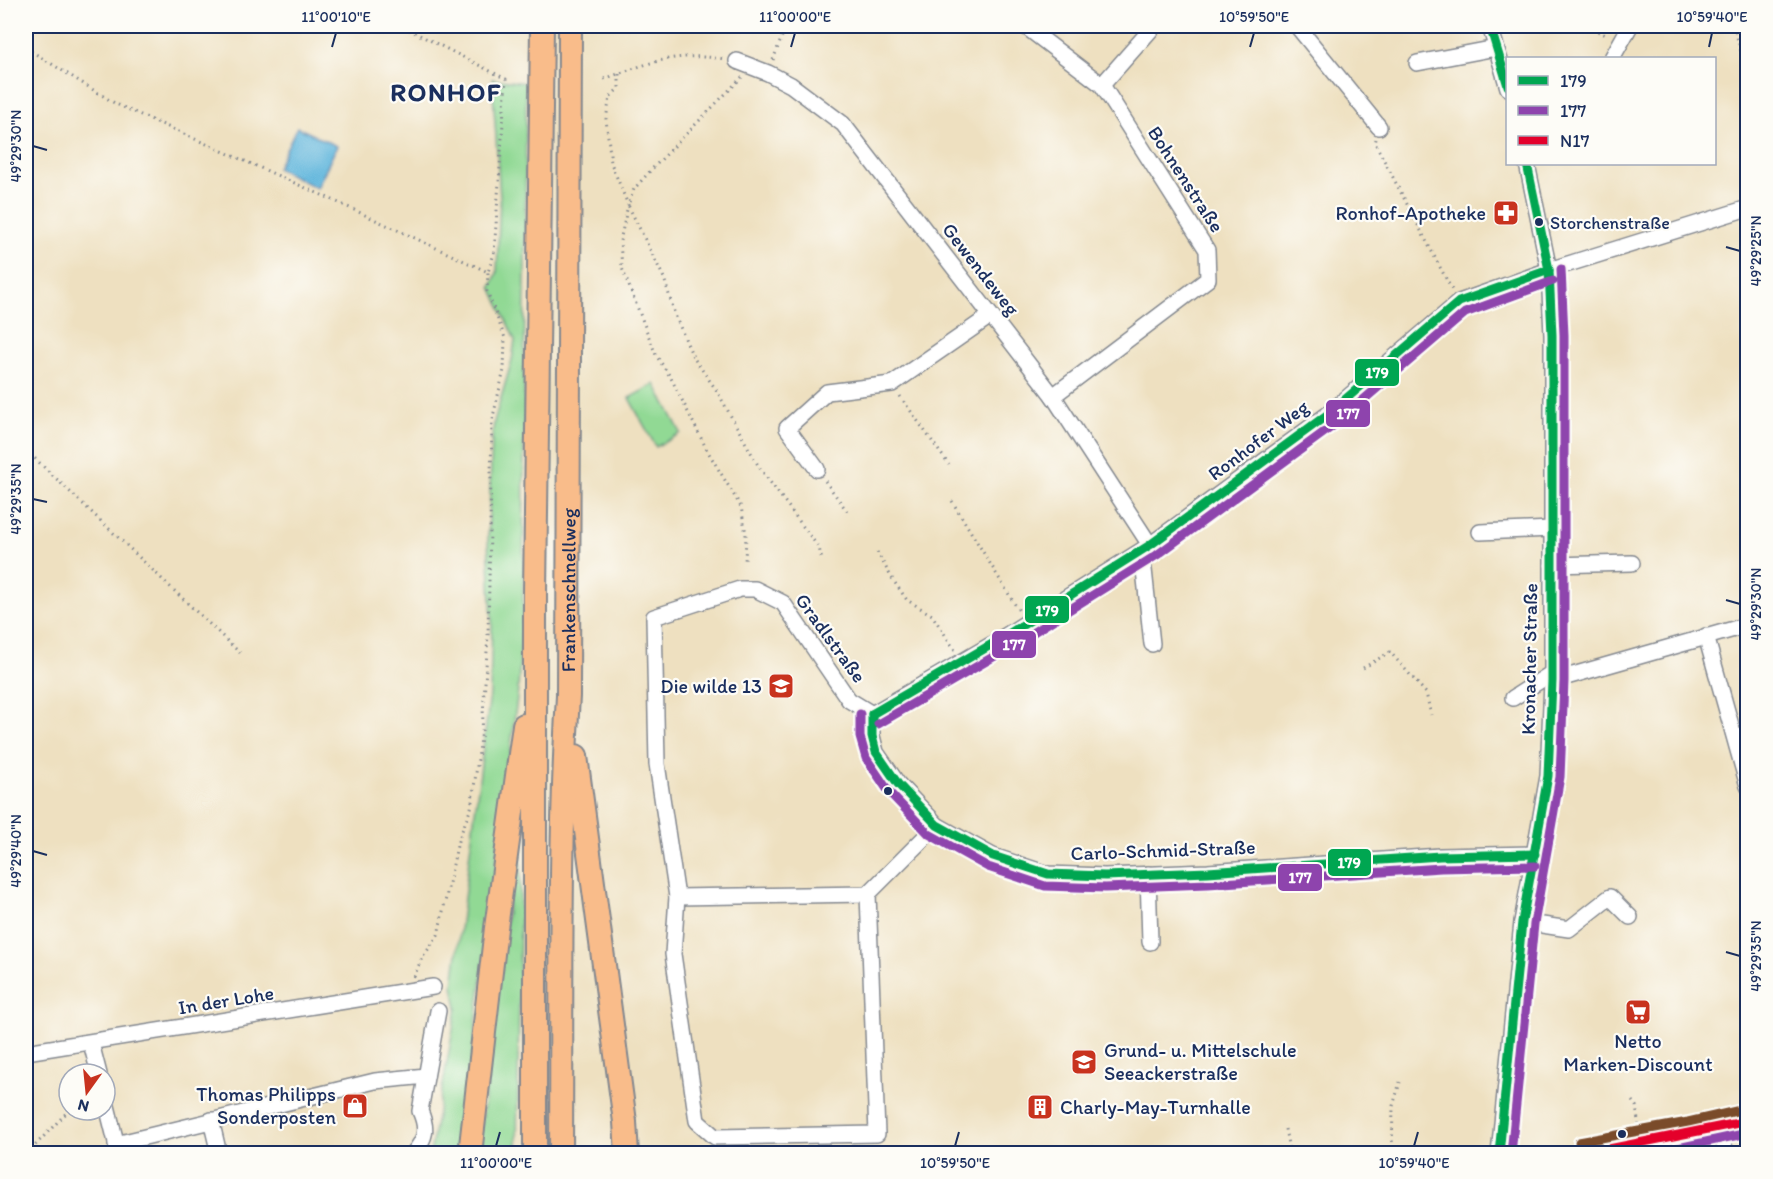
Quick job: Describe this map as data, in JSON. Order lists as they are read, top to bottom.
{
  "streets": {
    "highway": ["Frankenschnellweg"],
    "street": [
      "Bohnenstraße",
      "Gewendeweg",
      "Ronhofer Weg",
      "Gradlstraße",
      "Kronacher Straße",
      "Carlo-Schmid-Straße",
      "In der Lohe"
    ]
  },
  "crossings": [
    ["Bohnenstraße", "Gewendeweg"],
    ["Gewendeweg", "Ronhofer Weg"],
    ["Ronhofer Weg", "Gradlstraße"],
    ["Ronhofer Weg", "Kronacher Straße"],
    ["Ronhofer Weg", "Carlo-Schmid-Straße"],
    ["Gradlstraße", "Carlo-Schmid-Straße"],
    ["Kronacher Straße", "Carlo-Schmid-Straße"]
  ],
  "districts": ["RONHOF"],
  "places": {
    "pharmacy": ["Ronhof-Apotheke"],
    "other": ["Storchenstraße"],
    "school or university": ["Die wilde 13", "Grund- u. Mittelschule Seeackerstraße"],
    "supermarket": ["Netto Marken-Discount"],
    "shop": ["Thomas Philipps Sonderposten"],
    "building": ["Charly-May-Turnhalle"]
  },
  "lines": ["transit line 179", "transit line 177", "transit line N17"],
  "legend": ["179", "177", "N17"],
  "north": "bottom",
  "coordinates": [
    "11°00'10\"E",
    "11°00'00\"E",
    "10°59'50\"E",
    "10°59'40\"E",
    "49°29'30\"N",
    "49°29'25\"N",
    "49°29'35\"N",
    "49°29'40\"N"
  ]
}
